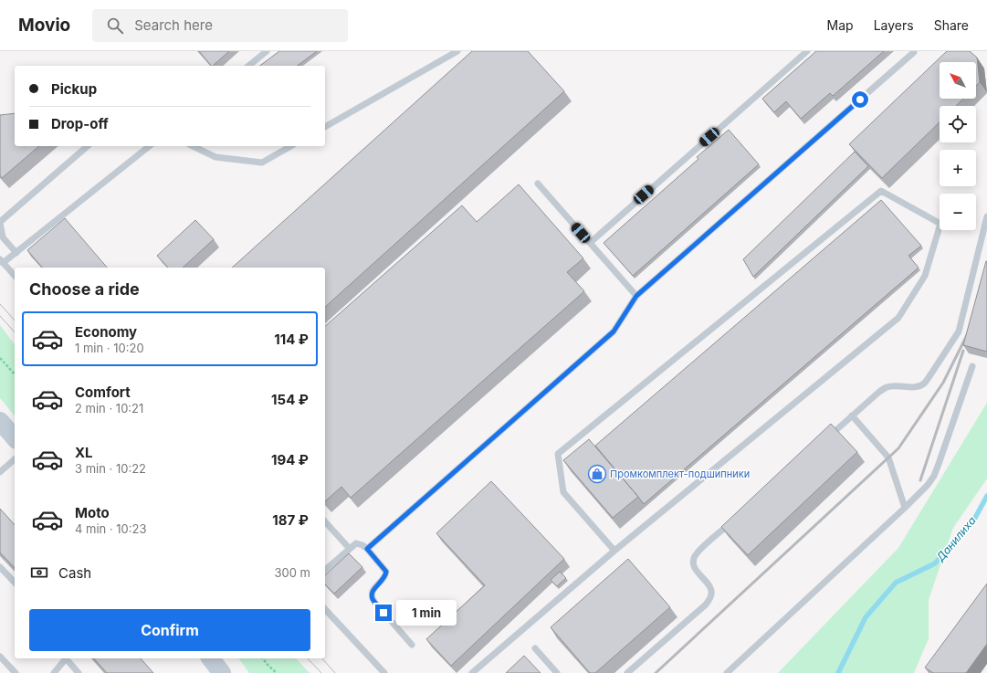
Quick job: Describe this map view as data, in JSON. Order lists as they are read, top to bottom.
{
  "water": ["Данилиха"],
  "places": {
    "shop": ["Промкомплект-подшипники"]
  },
  "north": "top left",
  "page": {
    "header": "Movio",
    "search": "Search here",
    "nav": ["Map", "Layers", "Share"],
    "map_buttons": ["+", "−"],
    "banner": ["Pickup", "Drop-off"],
    "heading": "Choose a ride",
    "list": [
      {
        "name": "Economy",
        "note": "1 min · 10:20",
        "value": "114 ₽"
      },
      {
        "name": "Comfort",
        "note": "2 min · 10:21",
        "value": "154 ₽"
      },
      {
        "name": "XL",
        "note": "3 min · 10:22",
        "value": "194 ₽"
      },
      {
        "name": "Moto",
        "note": "4 min · 10:23",
        "value": "187 ₽"
      }
    ],
    "pay": ["Cash", "300 m"],
    "bubble": "1 min",
    "buttons": "Confirm"
  }
}
